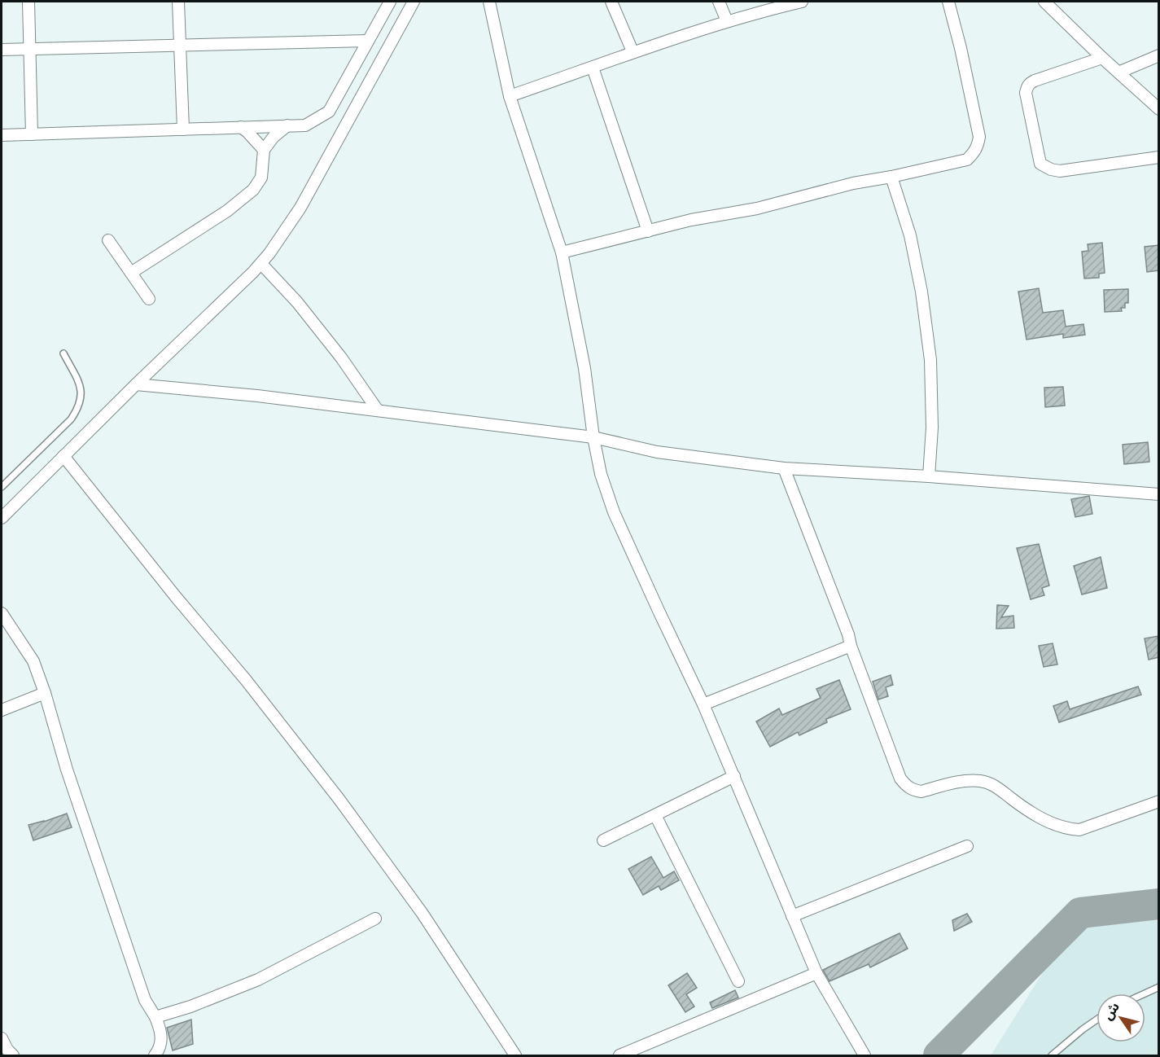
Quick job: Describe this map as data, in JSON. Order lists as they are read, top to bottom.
{
  "north": "top left"
}
